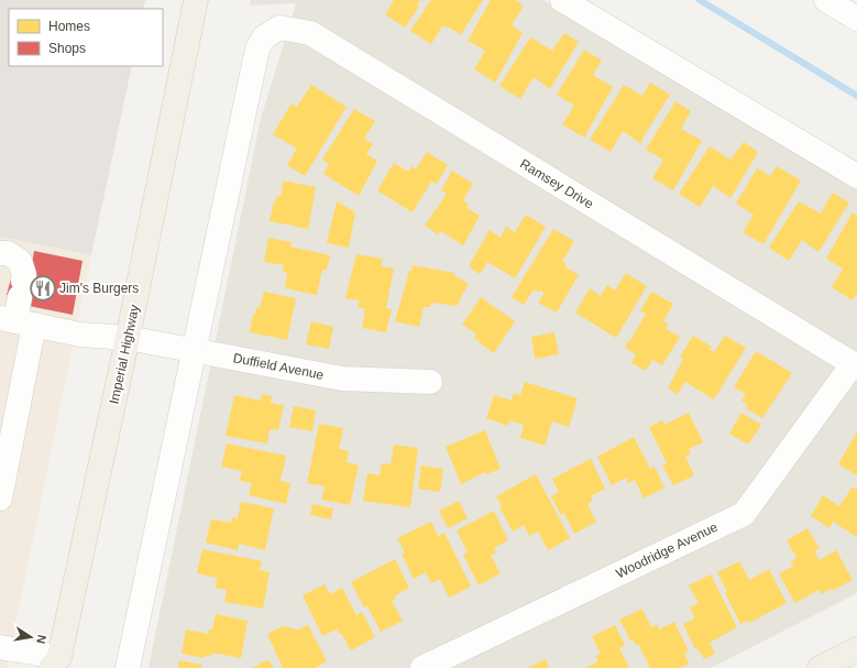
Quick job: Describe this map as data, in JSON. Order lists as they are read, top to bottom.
{
  "streets": {
    "main road": ["Imperial Highway"],
    "street": ["Ramsey Drive", "Duffield Avenue", "Woodridge Avenue"]
  },
  "crossings": [
    ["Ramsey Drive", "Duffield Avenue"],
    ["Ramsey Drive", "Woodridge Avenue"],
    ["Imperial Highway", "Duffield Avenue"]
  ],
  "places": {
    "restaurant": ["Jim's Burgers"]
  },
  "legend": ["Homes", "Shops"],
  "north": "right"
}
